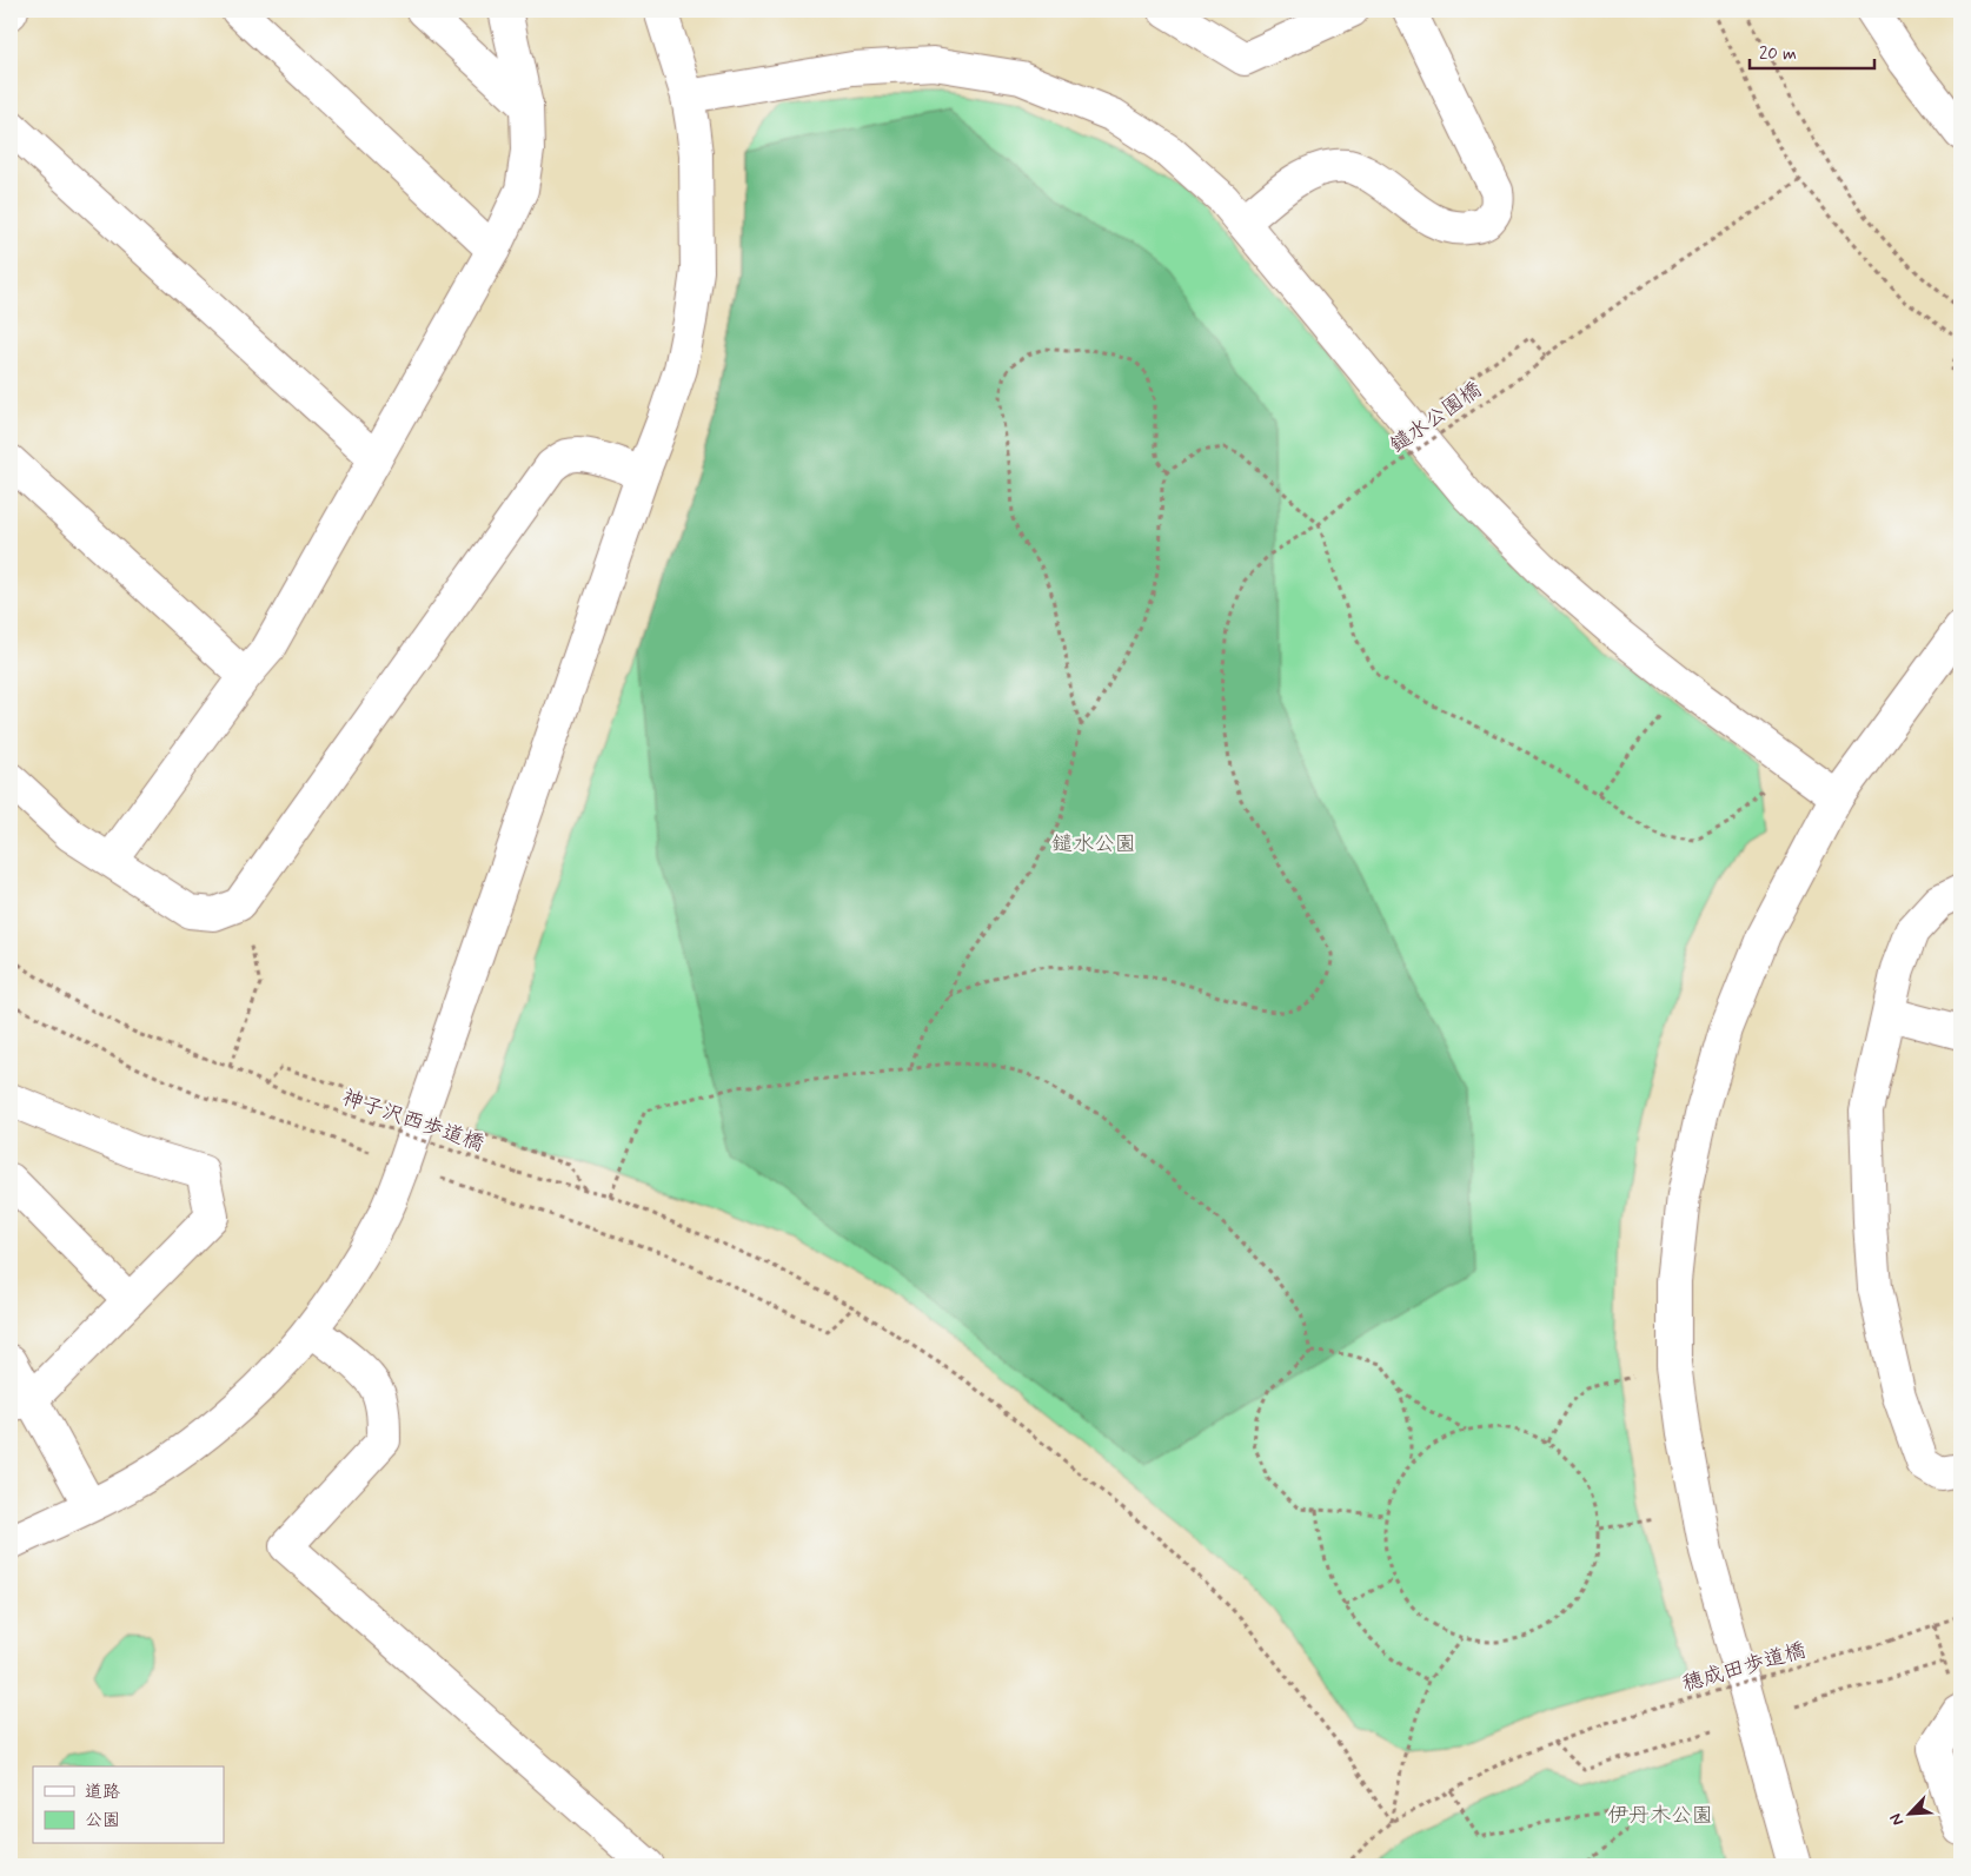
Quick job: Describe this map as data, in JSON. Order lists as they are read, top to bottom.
{
  "streets": {
    "path": ["鑓水公園橋", "神子沢西歩道橋", "穂成田歩道橋"]
  },
  "crossings": [
    ["神子沢西歩道橋", "穂成田歩道橋"]
  ],
  "parks": ["鑓水公園", "伊丹木公園"],
  "legend": ["道路", "公園"],
  "scale_bar": "20 m",
  "north": "bottom left"
}
